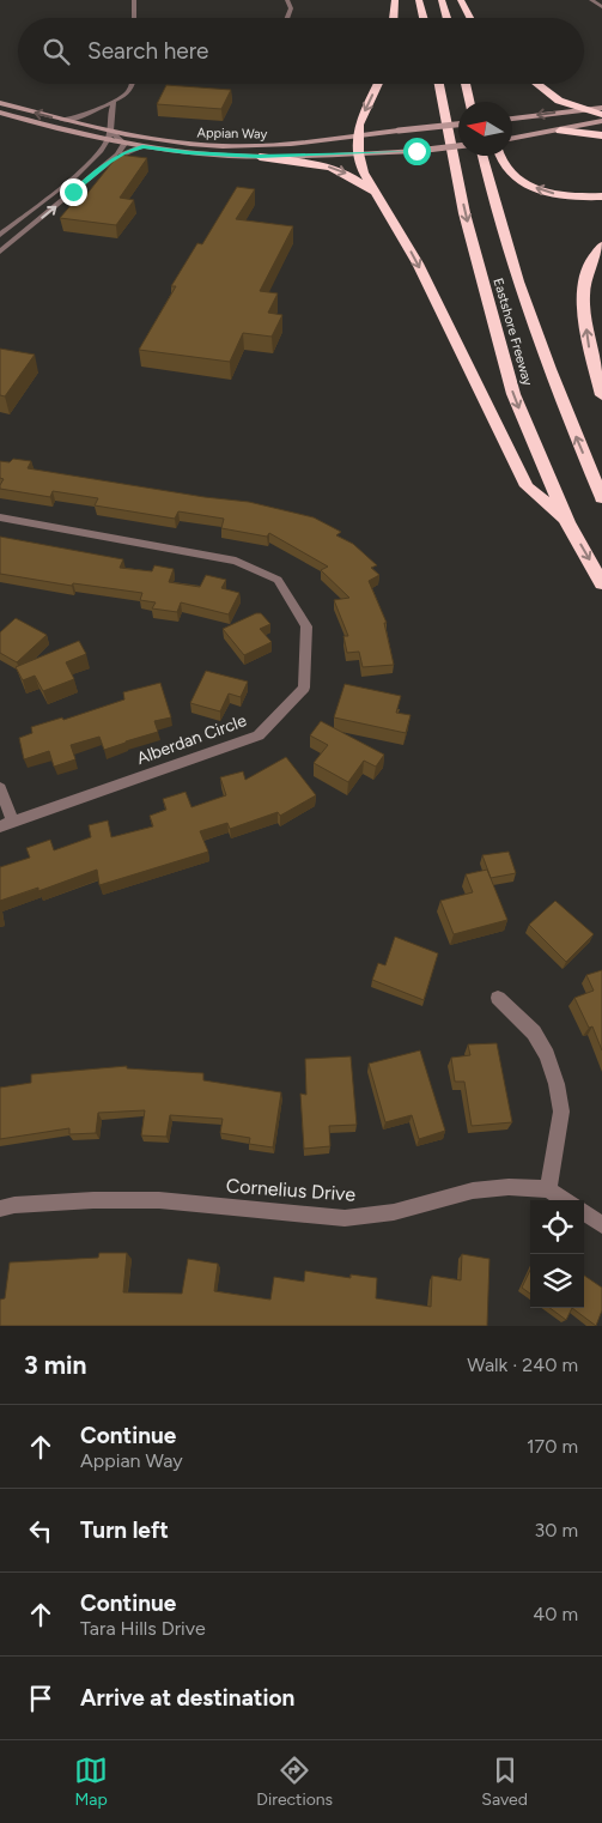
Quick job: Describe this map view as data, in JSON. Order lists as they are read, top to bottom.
{
  "streets": {
    "highway": ["Eastshore Freeway"],
    "main road": ["Appian Way"],
    "street": ["Alberdan Circle", "Cornelius Drive"]
  },
  "north": "left",
  "page": {
    "search": "Search here",
    "heading": ["3 min", "Walk · 240 m"],
    "list": [
      ["Continue", "Appian Way", "170 m"],
      ["Turn left", "30 m"],
      ["Continue", "Tara Hills Drive", "40 m"],
      "Arrive at destination"
    ],
    "nav": ["Map", "Directions", "Saved"]
  }
}
